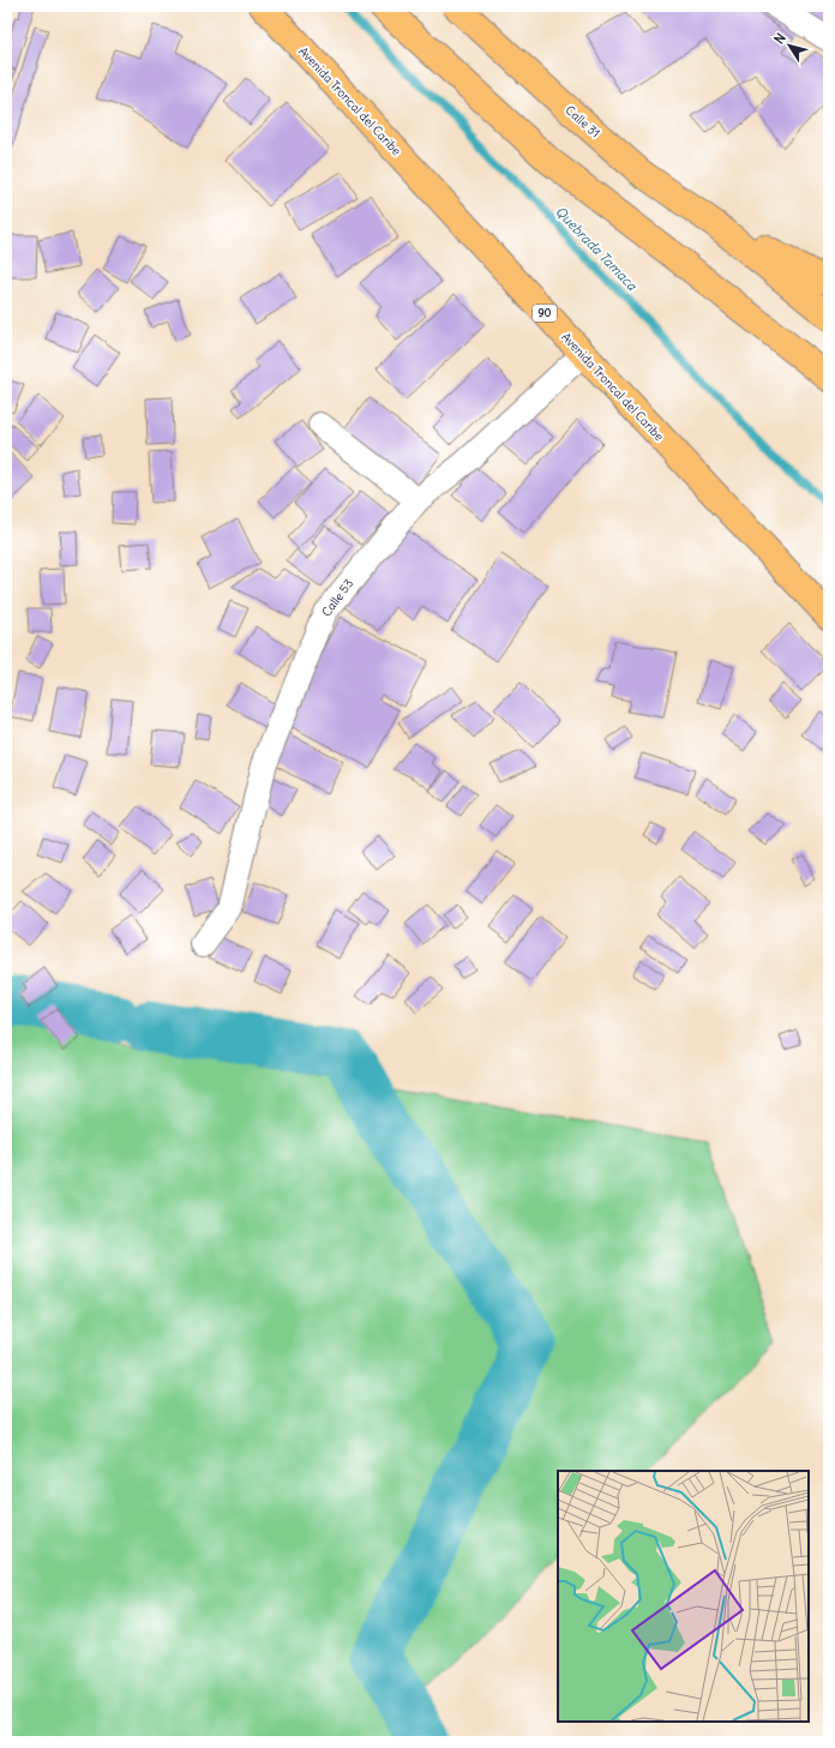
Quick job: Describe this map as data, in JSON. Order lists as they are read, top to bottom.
{
  "streets": {
    "main road": ["Avenida Troncal del Caribe", "Calle 31", "90"],
    "street": ["Calle 53"]
  },
  "crossings": [
    ["Avenida Troncal del Caribe", "Calle 53"]
  ],
  "water": ["Quebrada Tamaca"],
  "north": "top left"
}
